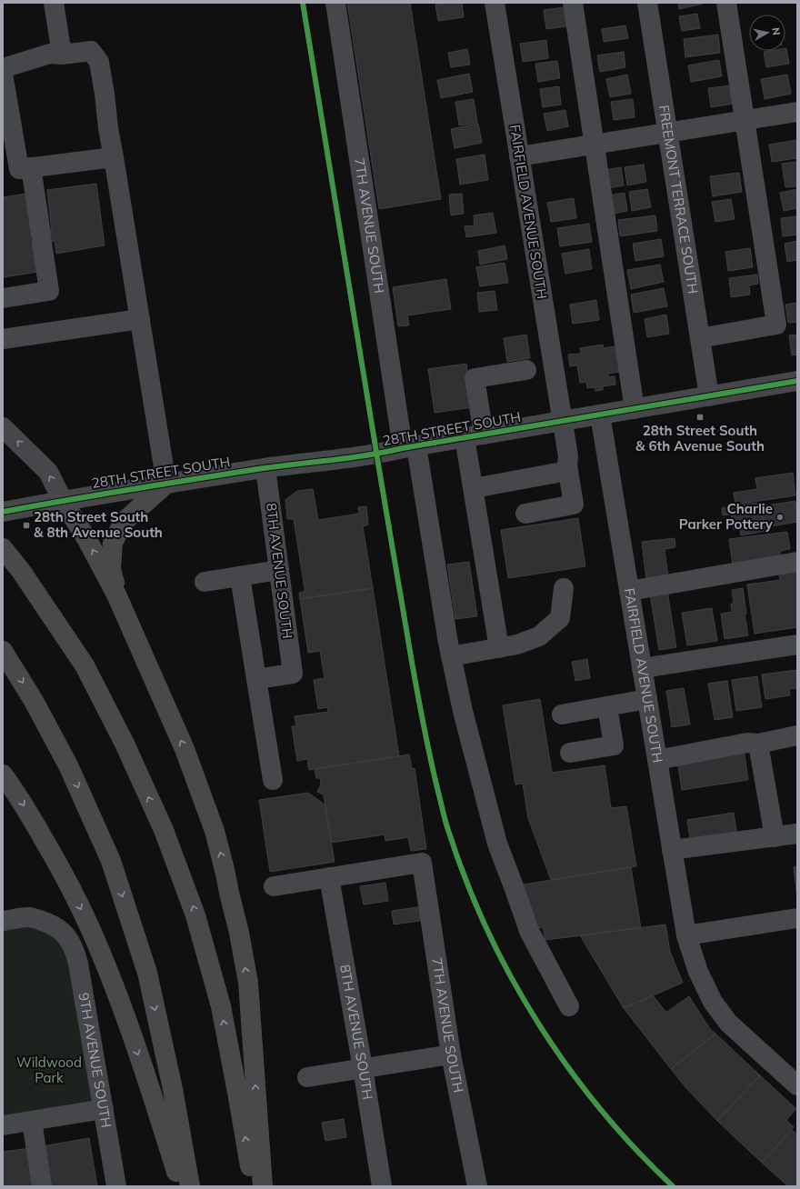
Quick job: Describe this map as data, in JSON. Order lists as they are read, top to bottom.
{
  "streets": {
    "street": [
      "FREEMONT TERRACE SOUTH",
      "FAIRFIELD AVENUE SOUTH",
      "7TH AVENUE SOUTH",
      "28TH STREET SOUTH",
      "8TH AVENUE SOUTH",
      "9TH AVENUE SOUTH"
    ]
  },
  "crossings": [
    ["FREEMONT TERRACE SOUTH", "28TH STREET SOUTH"],
    ["FAIRFIELD AVENUE SOUTH", "28TH STREET SOUTH"],
    ["7TH AVENUE SOUTH", "28TH STREET SOUTH"],
    ["7TH AVENUE SOUTH", "8TH AVENUE SOUTH"],
    ["28TH STREET SOUTH", "8TH AVENUE SOUTH"]
  ],
  "parks": ["Wildwood Park"],
  "places": {
    "transit": ["28th Street South & 6th Avenue South", "28th Street South & 8th Avenue South"],
    "other": ["Charlie Parker Pottery"]
  },
  "north": "right"
}
